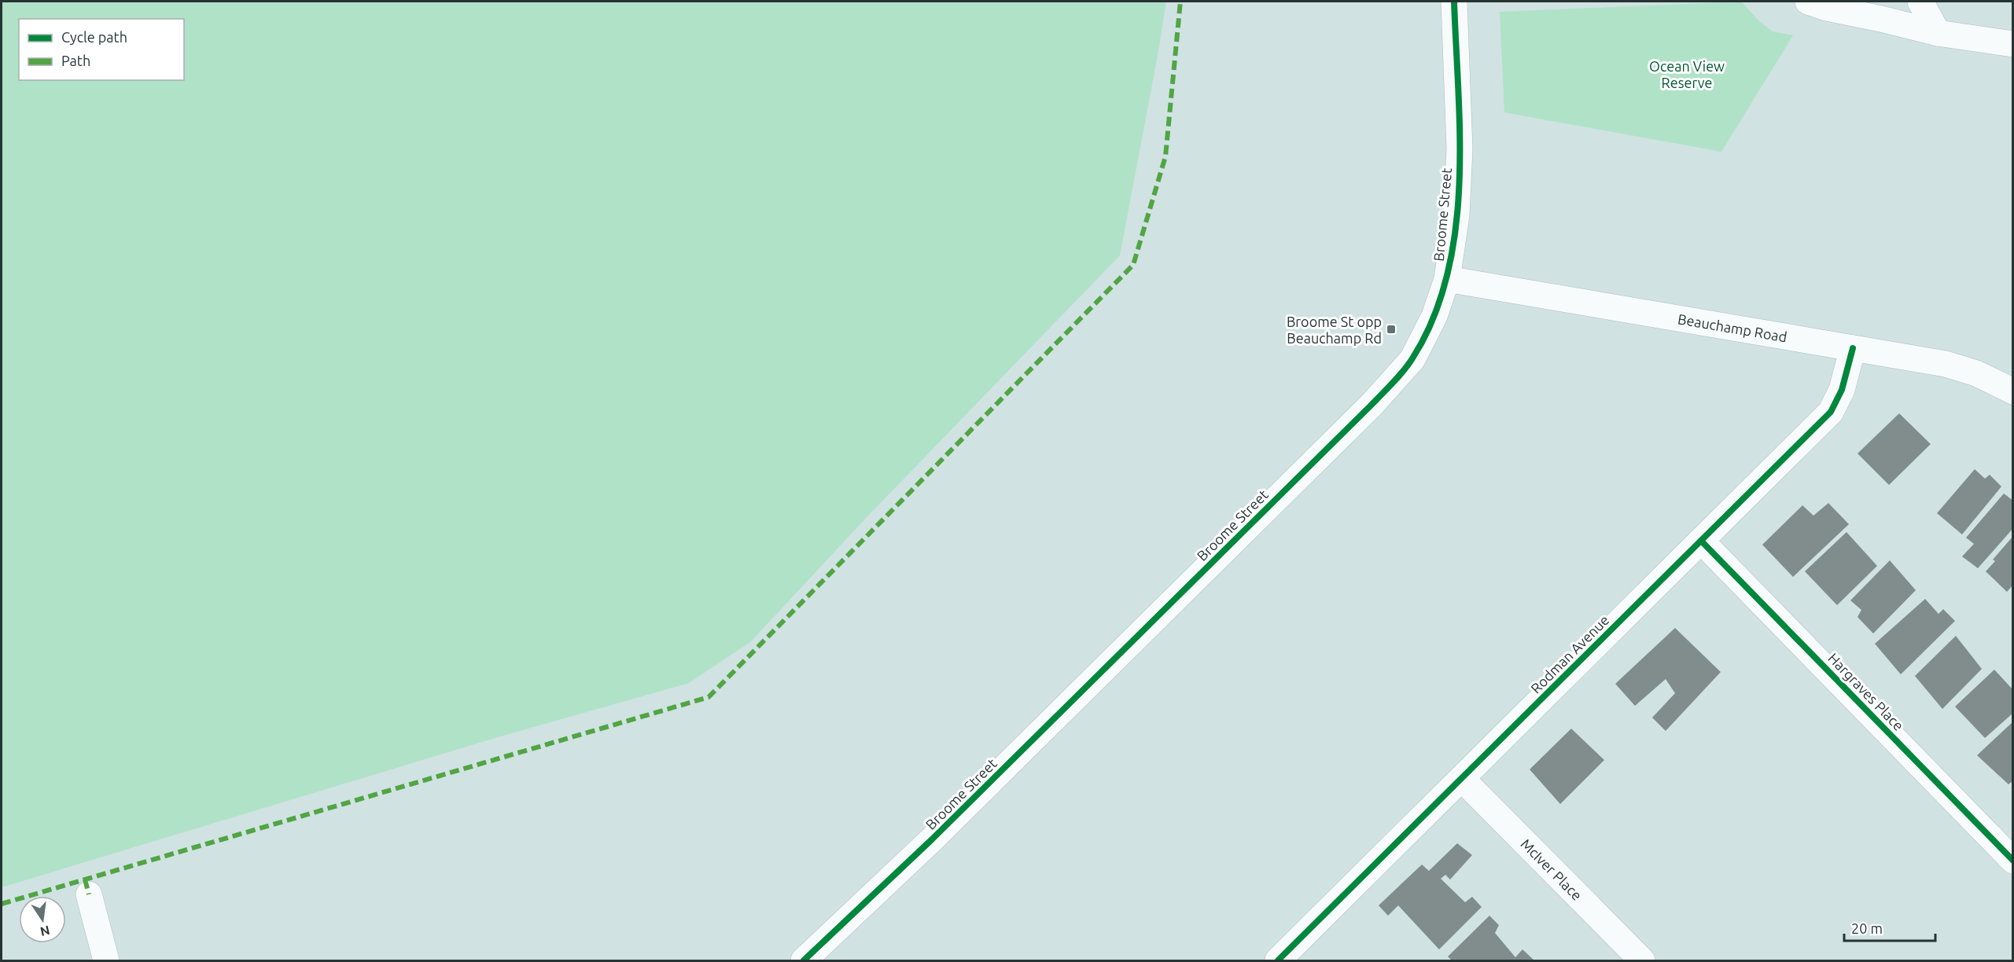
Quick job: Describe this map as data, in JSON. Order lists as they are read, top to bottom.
{
  "streets": {
    "street": [
      "Broome Street",
      "Beauchamp Road",
      "Rodman Avenue",
      "Hargraves Place",
      "McIver Place"
    ]
  },
  "crossings": [
    ["Broome Street", "Beauchamp Road"],
    ["Beauchamp Road", "Rodman Avenue"],
    ["Rodman Avenue", "Hargraves Place"],
    ["Rodman Avenue", "McIver Place"]
  ],
  "parks": ["Ocean View Reserve"],
  "places": {
    "transit": ["Broome St opp Beauchamp Rd"]
  },
  "legend": ["Cycle path", "Path"],
  "scale_bar": "20 m",
  "north": "bottom"
}
